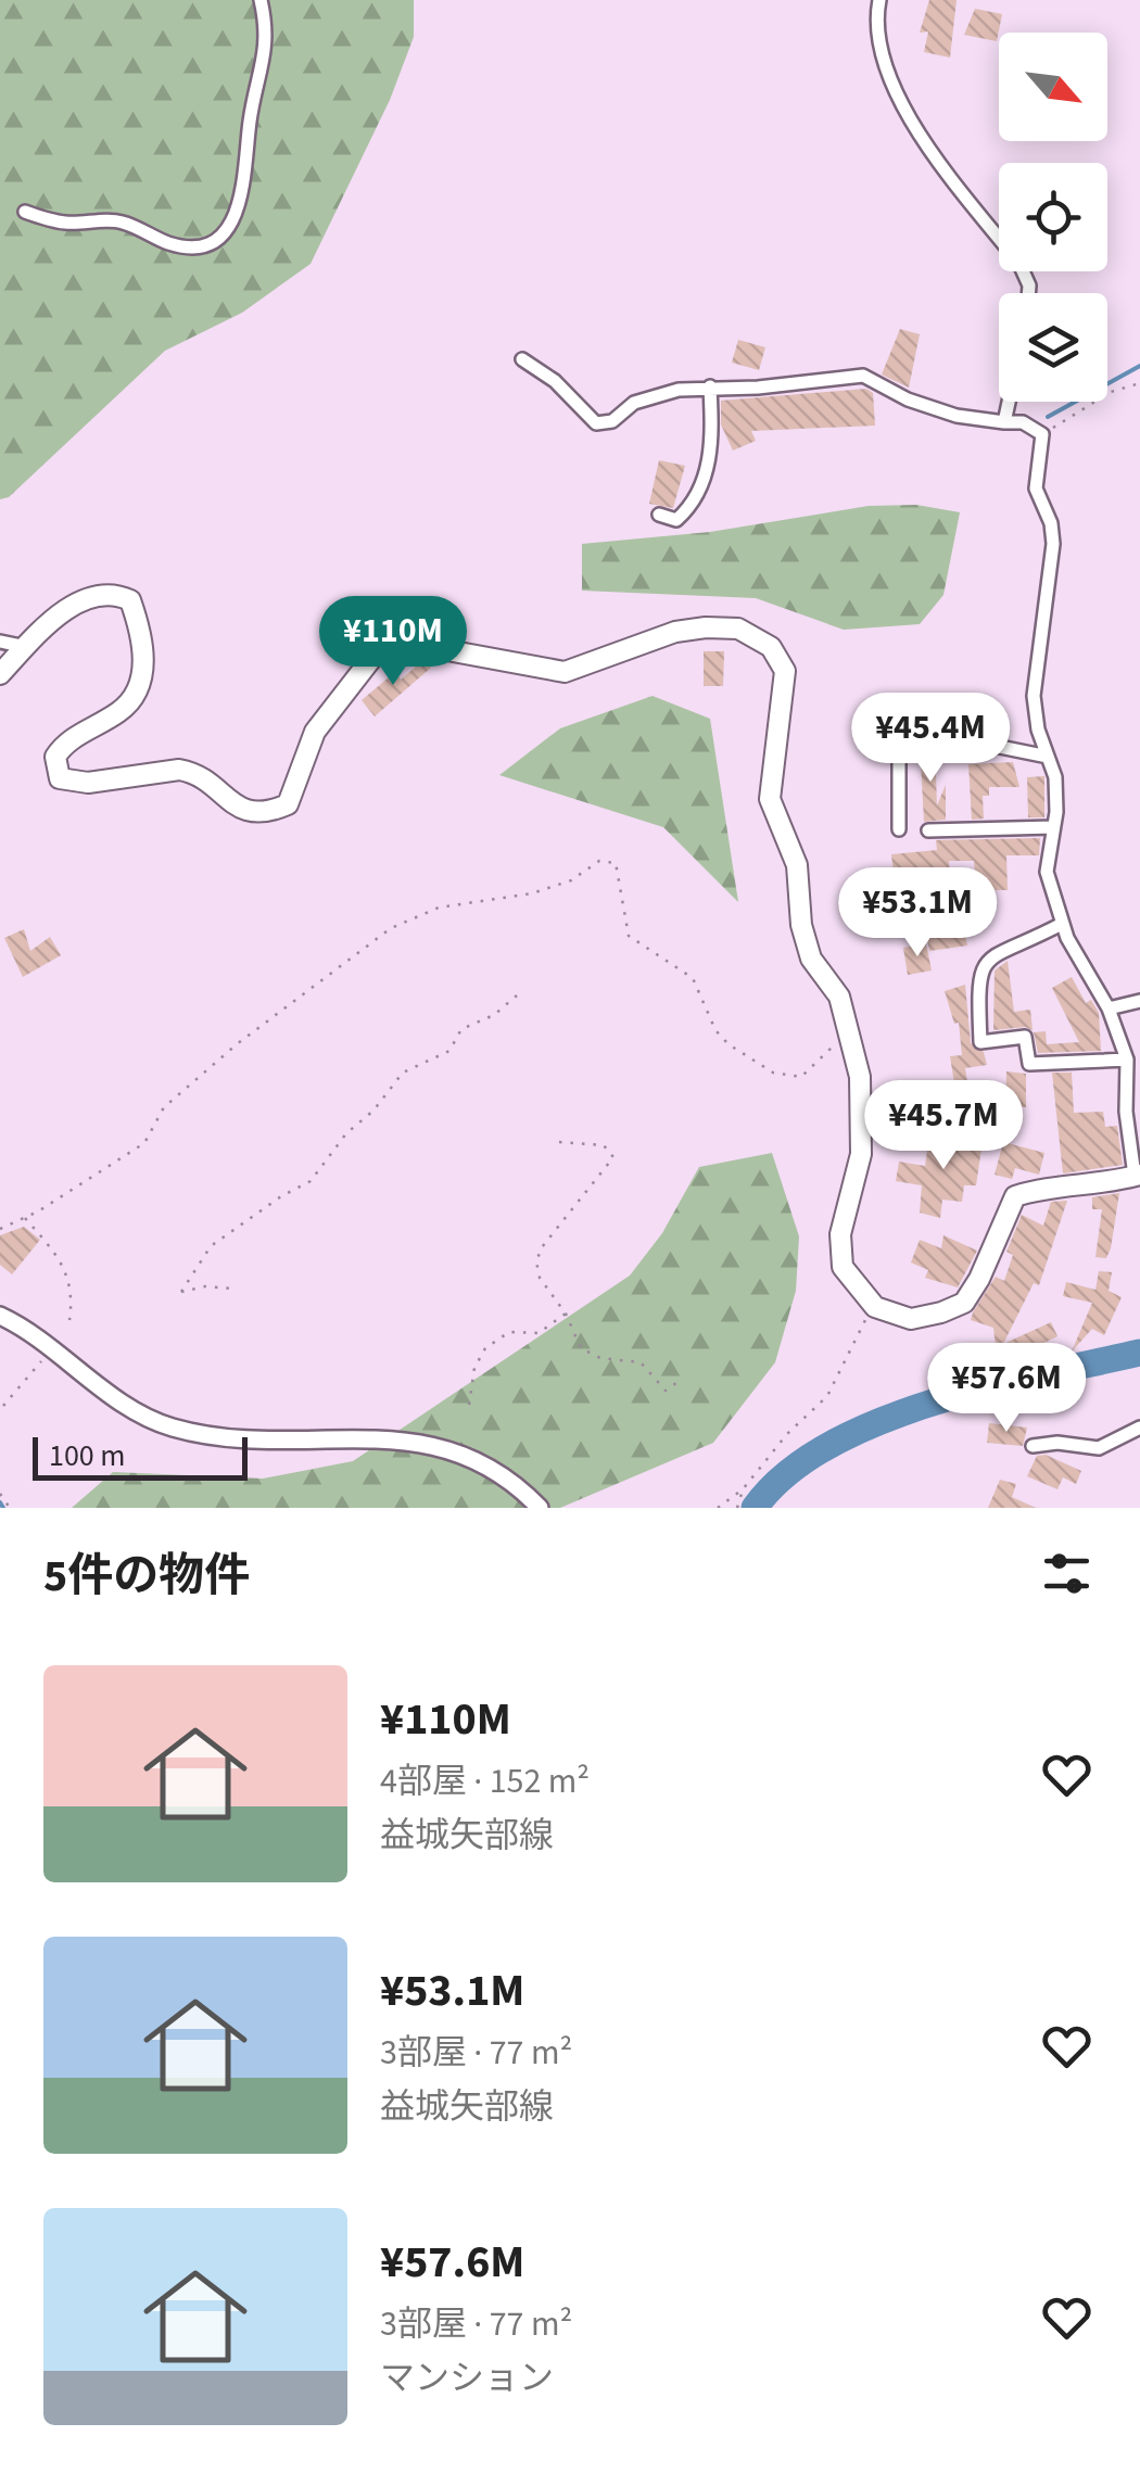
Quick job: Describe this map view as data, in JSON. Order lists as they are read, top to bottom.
{
  "scale_bar": "100 m",
  "north": "bottom right",
  "page": {
    "price": [
      "¥110M",
      "¥45.4M",
      "¥53.1M",
      "¥45.7M",
      "¥57.6M"
    ],
    "scale": "100 m",
    "heading": "5件の物件",
    "list": [
      {
        "name": "¥110M",
        "note": "4部屋 · 152 m² · 益城矢部線"
      },
      {
        "name": "¥53.1M",
        "note": "3部屋 · 77 m² · 益城矢部線"
      },
      {
        "name": "¥57.6M",
        "note": "3部屋 · 77 m² · マンション"
      }
    ]
  }
}
